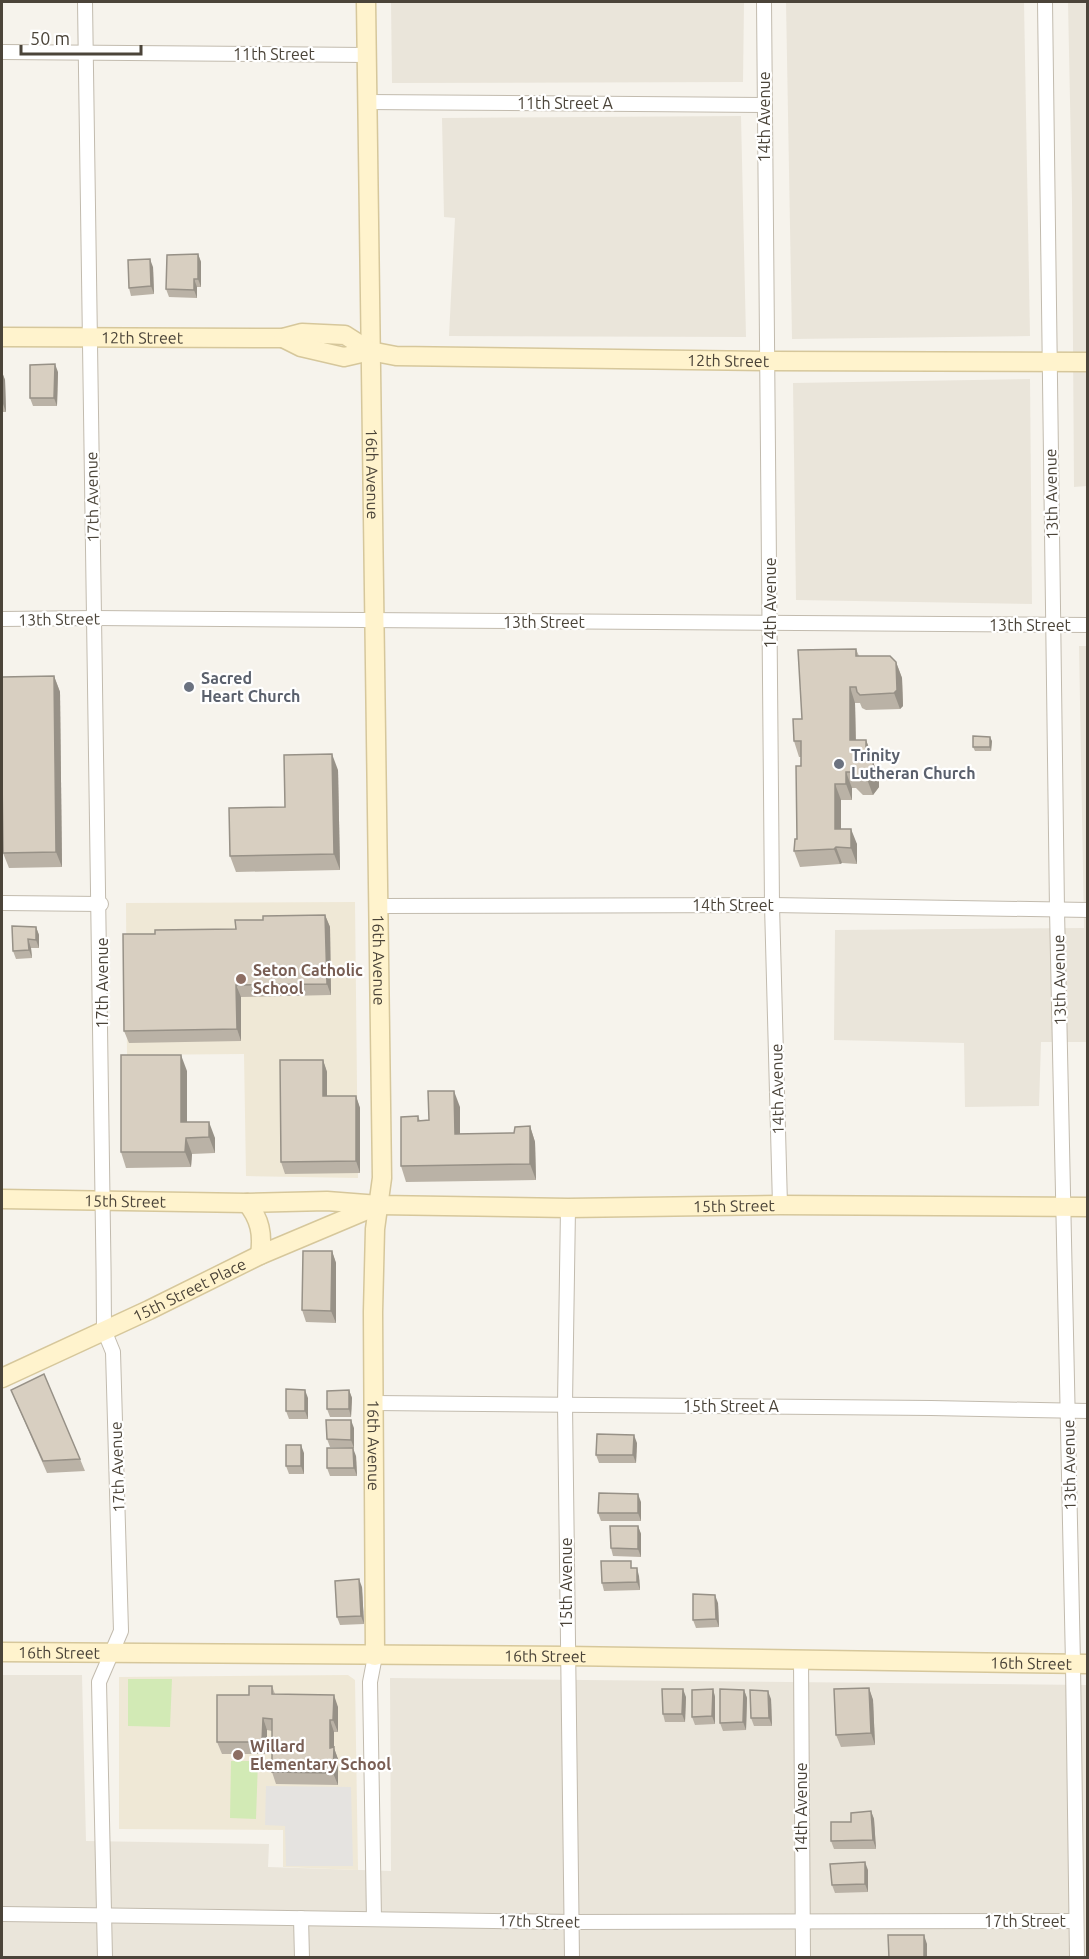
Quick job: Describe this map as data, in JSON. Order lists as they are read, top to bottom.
{
  "streets": {
    "street": [
      "11th Street",
      "11th Street A",
      "14th Avenue",
      "12th Street",
      "16th Avenue",
      "13th Avenue",
      "17th Avenue",
      "13th Street",
      "14th Street",
      "15th Street",
      "15th Street Place",
      "15th Street A",
      "15th Avenue",
      "16th Street",
      "17th Street"
    ]
  },
  "crossings": [
    ["11th Street", "16th Avenue"],
    ["11th Street", "17th Avenue"],
    ["11th Street A", "14th Avenue"],
    ["11th Street A", "16th Avenue"],
    ["14th Avenue", "12th Street"],
    ["14th Avenue", "13th Street"],
    ["14th Avenue", "14th Street"],
    ["14th Avenue", "15th Street"],
    ["14th Avenue", "16th Street"],
    ["14th Avenue", "17th Street"],
    ["12th Street", "16th Avenue"],
    ["12th Street", "13th Avenue"],
    ["12th Street", "17th Avenue"],
    ["16th Avenue", "13th Street"],
    ["16th Avenue", "14th Street"],
    ["16th Avenue", "15th Street"],
    ["16th Avenue", "15th Street Place"],
    ["16th Avenue", "15th Street A"],
    ["16th Avenue", "16th Street"],
    ["16th Avenue", "17th Street"],
    ["13th Avenue", "13th Street"],
    ["13th Avenue", "14th Street"],
    ["13th Avenue", "15th Street"],
    ["13th Avenue", "15th Street A"],
    ["13th Avenue", "16th Street"],
    ["13th Avenue", "17th Street"],
    ["17th Avenue", "13th Street"],
    ["17th Avenue", "15th Street"],
    ["17th Avenue", "15th Street Place"],
    ["17th Avenue", "16th Street"],
    ["17th Avenue", "17th Street"],
    ["15th Street", "15th Street Place"],
    ["15th Street", "15th Avenue"],
    ["15th Street A", "15th Avenue"],
    ["15th Avenue", "16th Street"],
    ["15th Avenue", "17th Street"]
  ],
  "places": [
    "Sacred Heart Church",
    "Trinity Lutheran Church",
    "Seton Catholic School",
    "Willard Elementary School"
  ],
  "scale_bar": "50 m"
}
